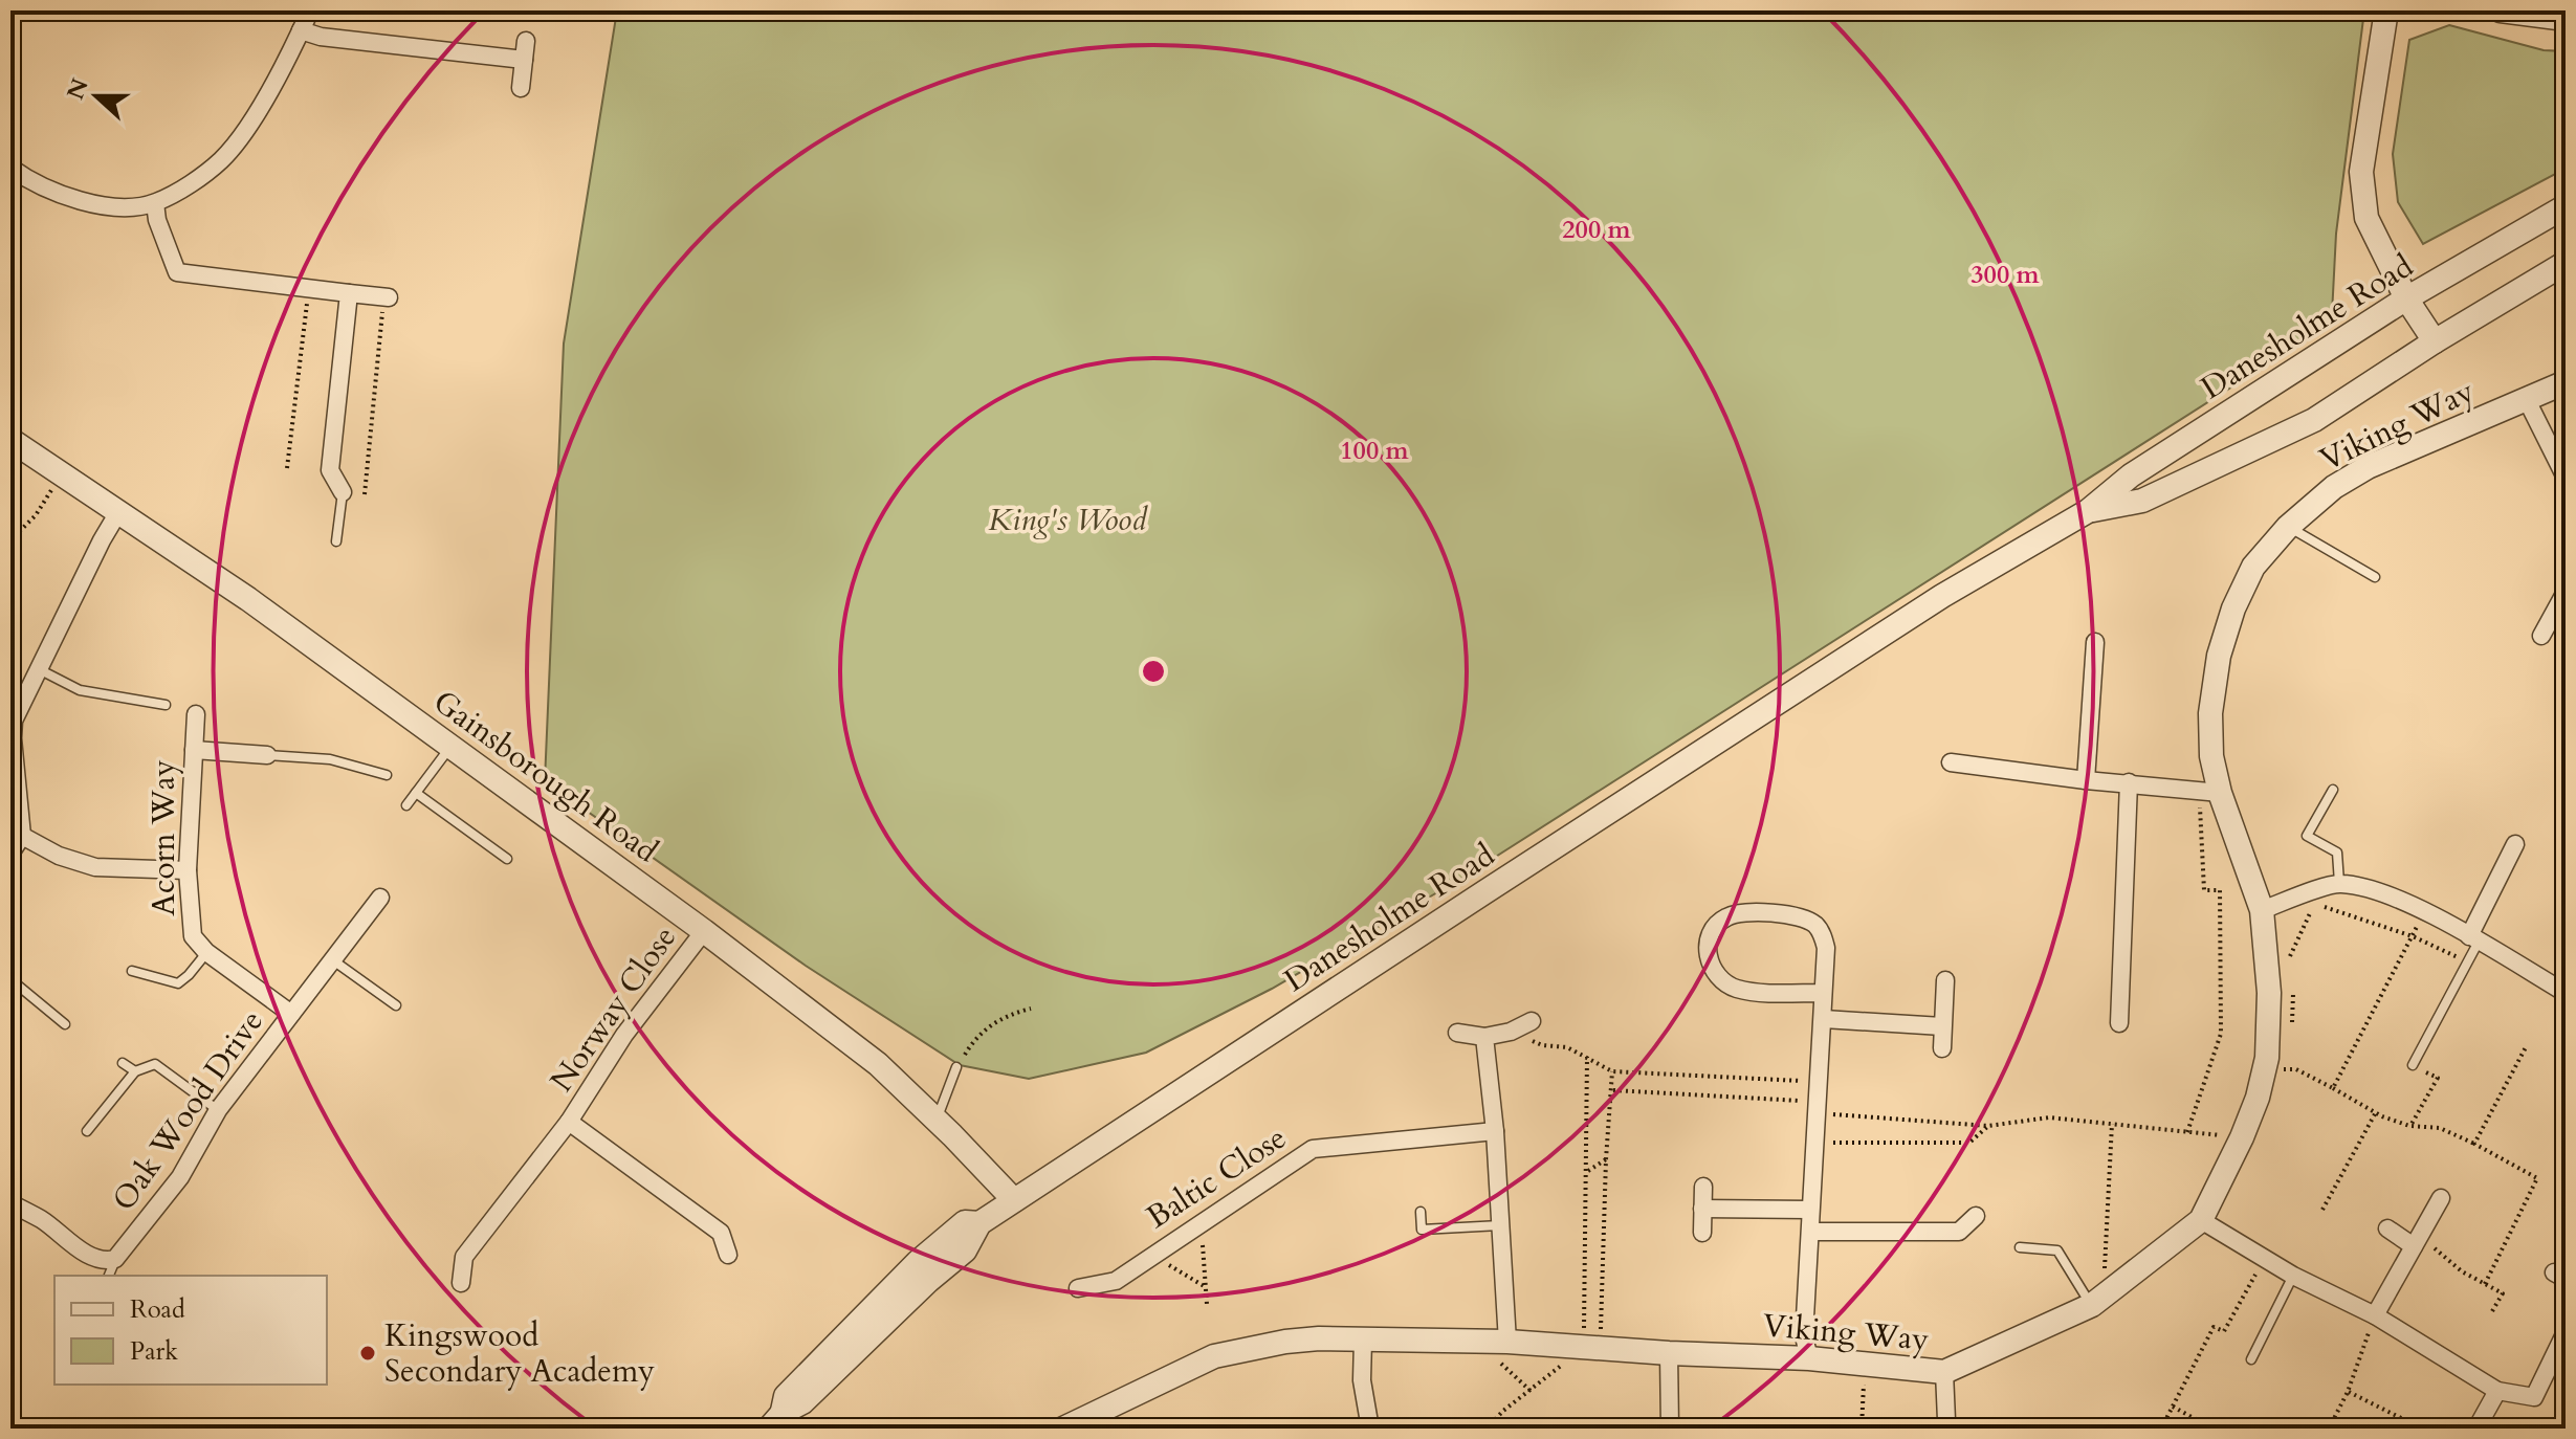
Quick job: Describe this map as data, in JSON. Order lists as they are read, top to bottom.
{
  "streets": {
    "street": [
      "Danesholme Road",
      "Viking Way",
      "Gainsborough Road",
      "Acorn Way",
      "Norway Close",
      "Oak Wood Drive",
      "Baltic Close"
    ]
  },
  "crossings": [
    ["Danesholme Road", "Gainsborough Road"],
    ["Gainsborough Road", "Norway Close"],
    ["Acorn Way", "Oak Wood Drive"]
  ],
  "parks": ["King's Wood"],
  "places": ["Kingswood Secondary Academy"],
  "legend": ["Road", "Park"],
  "north": "left",
  "rings": ["200 m", "300 m", "100 m"]
}
